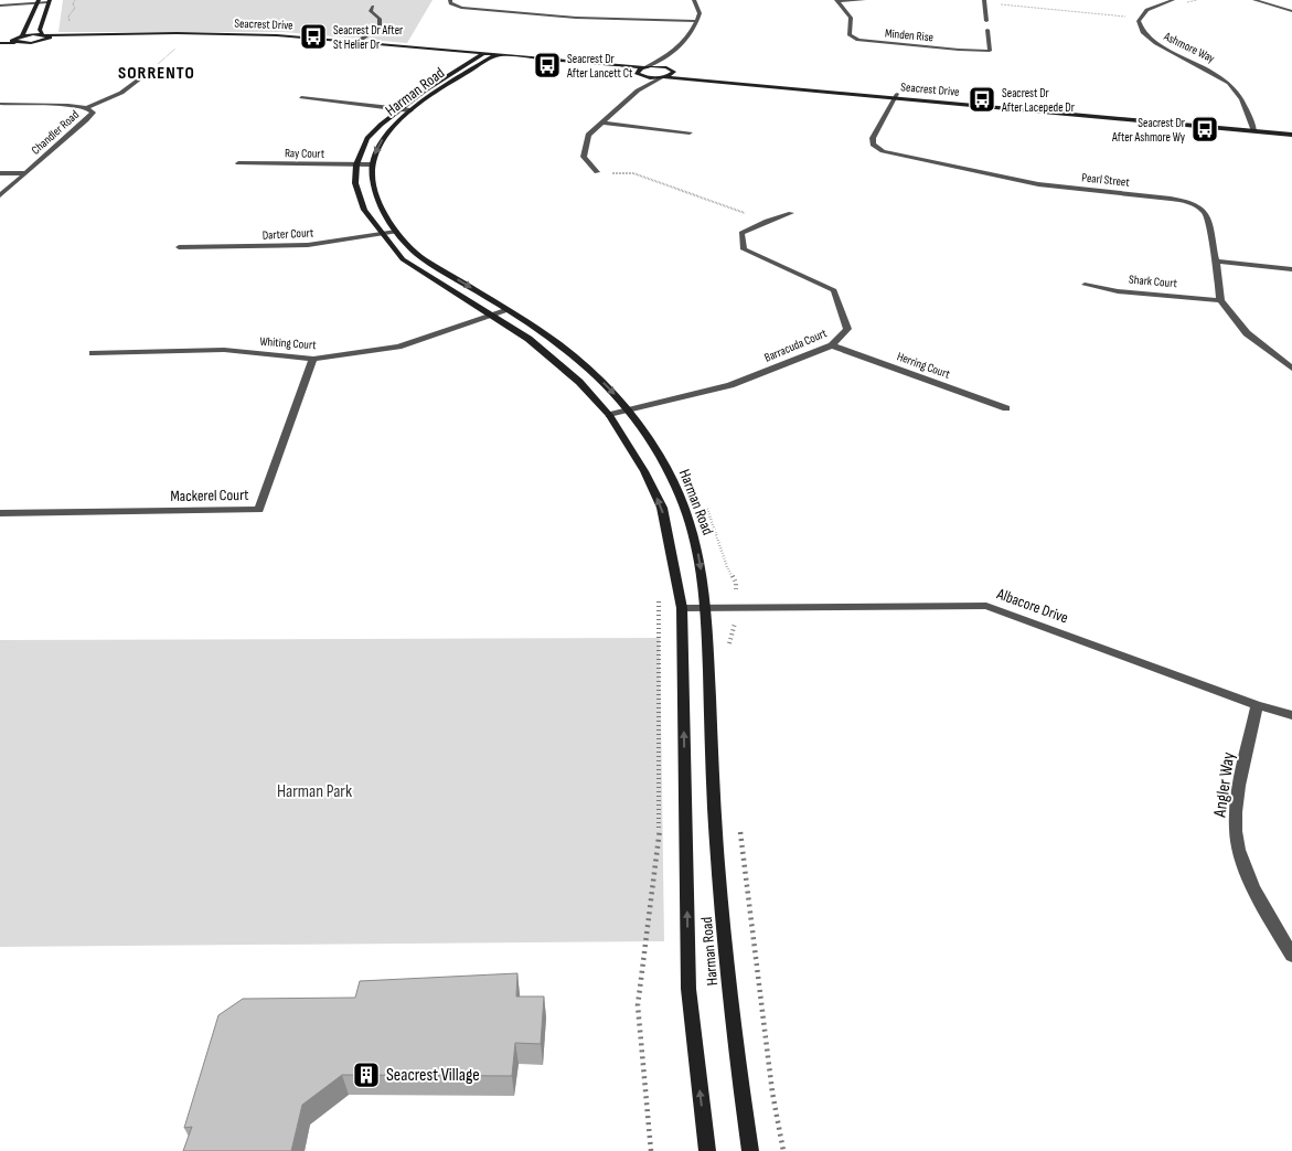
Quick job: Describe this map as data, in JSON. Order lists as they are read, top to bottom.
{
  "streets": {
    "street": [
      "Seacrest Drive",
      "Minden Rise",
      "Ashmore Way",
      "Harman Road",
      "Chandler Road",
      "Ray Court",
      "Pearl Street",
      "Darter Court",
      "Shark Court",
      "Whiting Court",
      "Barracuda Court",
      "Herring Court",
      "Mackerel Court",
      "Albacore Drive",
      "Angler Way"
    ]
  },
  "crossings": [
    ["Seacrest Drive", "Ashmore Way"],
    ["Seacrest Drive", "Harman Road"],
    ["Seacrest Drive", "Pearl Street"],
    ["Harman Road", "Ray Court"],
    ["Harman Road", "Darter Court"],
    ["Harman Road", "Whiting Court"],
    ["Harman Road", "Barracuda Court"],
    ["Harman Road", "Albacore Drive"],
    ["Pearl Street", "Shark Court"],
    ["Whiting Court", "Mackerel Court"],
    ["Barracuda Court", "Herring Court"],
    ["Albacore Drive", "Angler Way"]
  ],
  "districts": ["SORRENTO"],
  "parks": ["Harman Park"],
  "places": {
    "bus stop": [
      "Seacrest Dr After St Helier Dr",
      "Seacrest Dr After Lancett Ct",
      "Seacrest Dr After Lacepede Dr",
      "Seacrest Dr After Ashmore Wy"
    ],
    "building": ["Seacrest Village"]
  }
}
